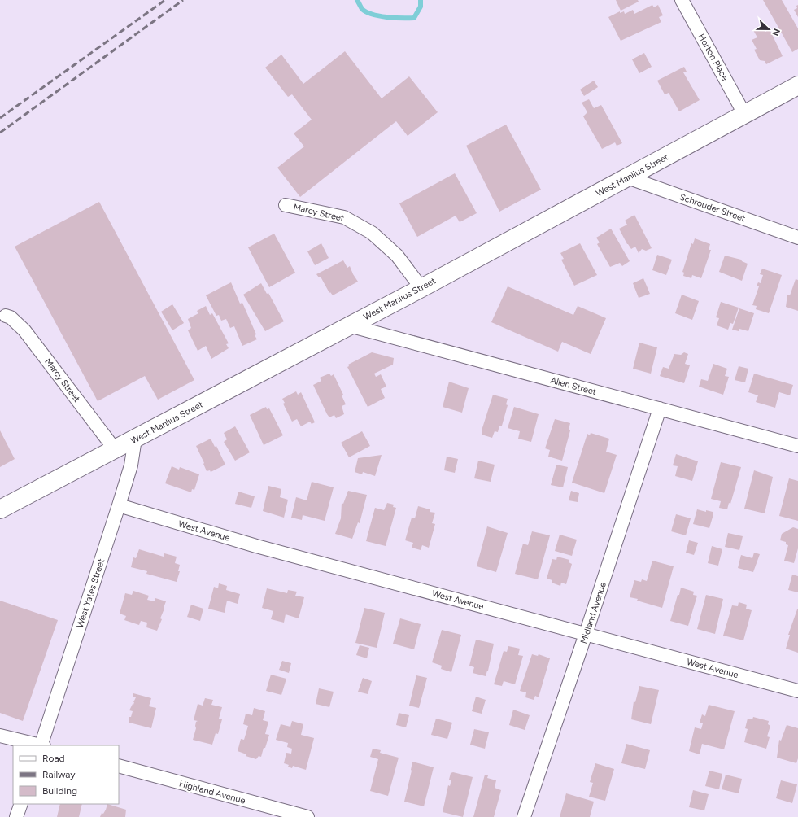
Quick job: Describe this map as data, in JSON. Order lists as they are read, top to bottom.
{
  "streets": {
    "main road": ["West Manlius Street"],
    "street": [
      "Horton Place",
      "Schrouder Street",
      "Marcy Street",
      "Allen Street",
      "West Avenue",
      "West Yates Street",
      "Midland Avenue",
      "Highland Avenue"
    ]
  },
  "crossings": [
    ["Horton Place", "West Manlius Street"],
    ["West Manlius Street", "Schrouder Street"],
    ["West Manlius Street", "Marcy Street"],
    ["West Manlius Street", "Allen Street"],
    ["West Manlius Street", "West Yates Street"],
    ["Allen Street", "Midland Avenue"],
    ["West Avenue", "West Yates Street"],
    ["West Avenue", "Midland Avenue"]
  ],
  "legend": ["Road", "Railway", "Building"],
  "north": "right"
}
